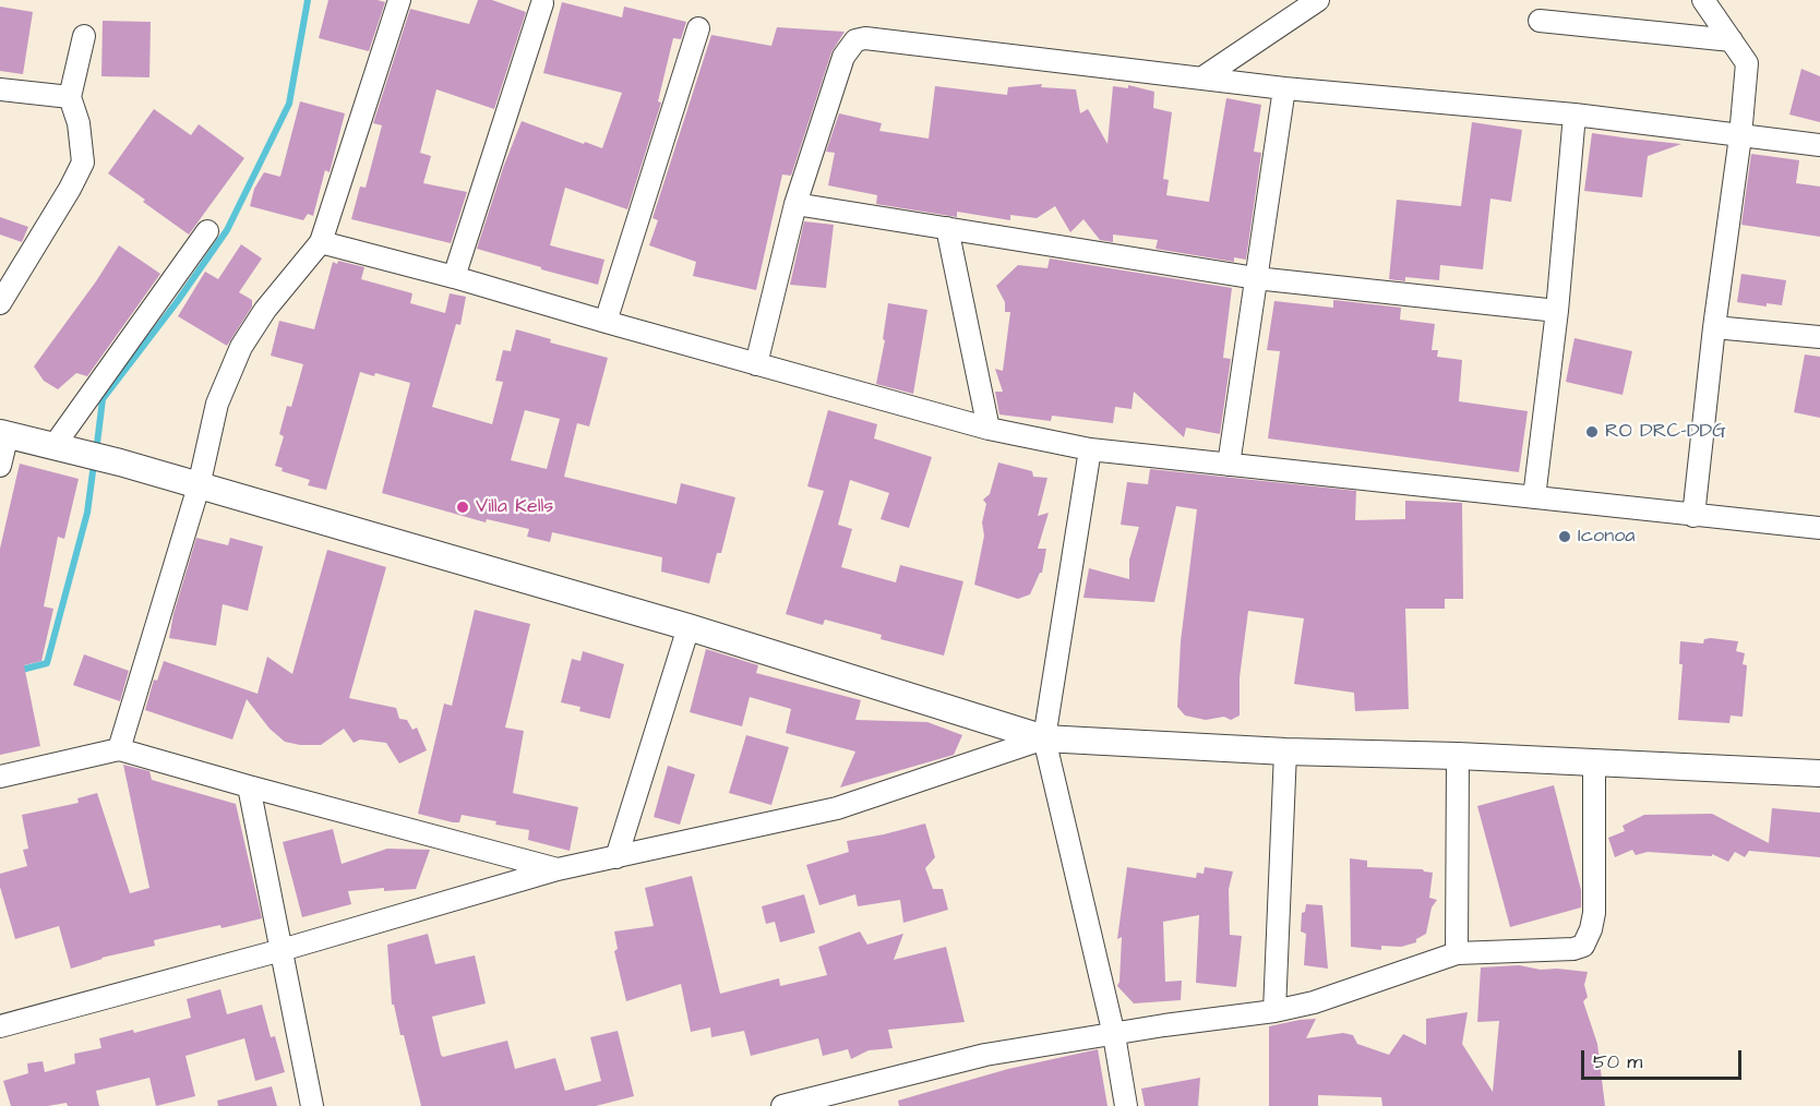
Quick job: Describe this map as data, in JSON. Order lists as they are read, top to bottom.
{
  "places": ["RO DRC-DDG", "Villa Kells", "Iconoa"],
  "scale_bar": "50 m"
}
